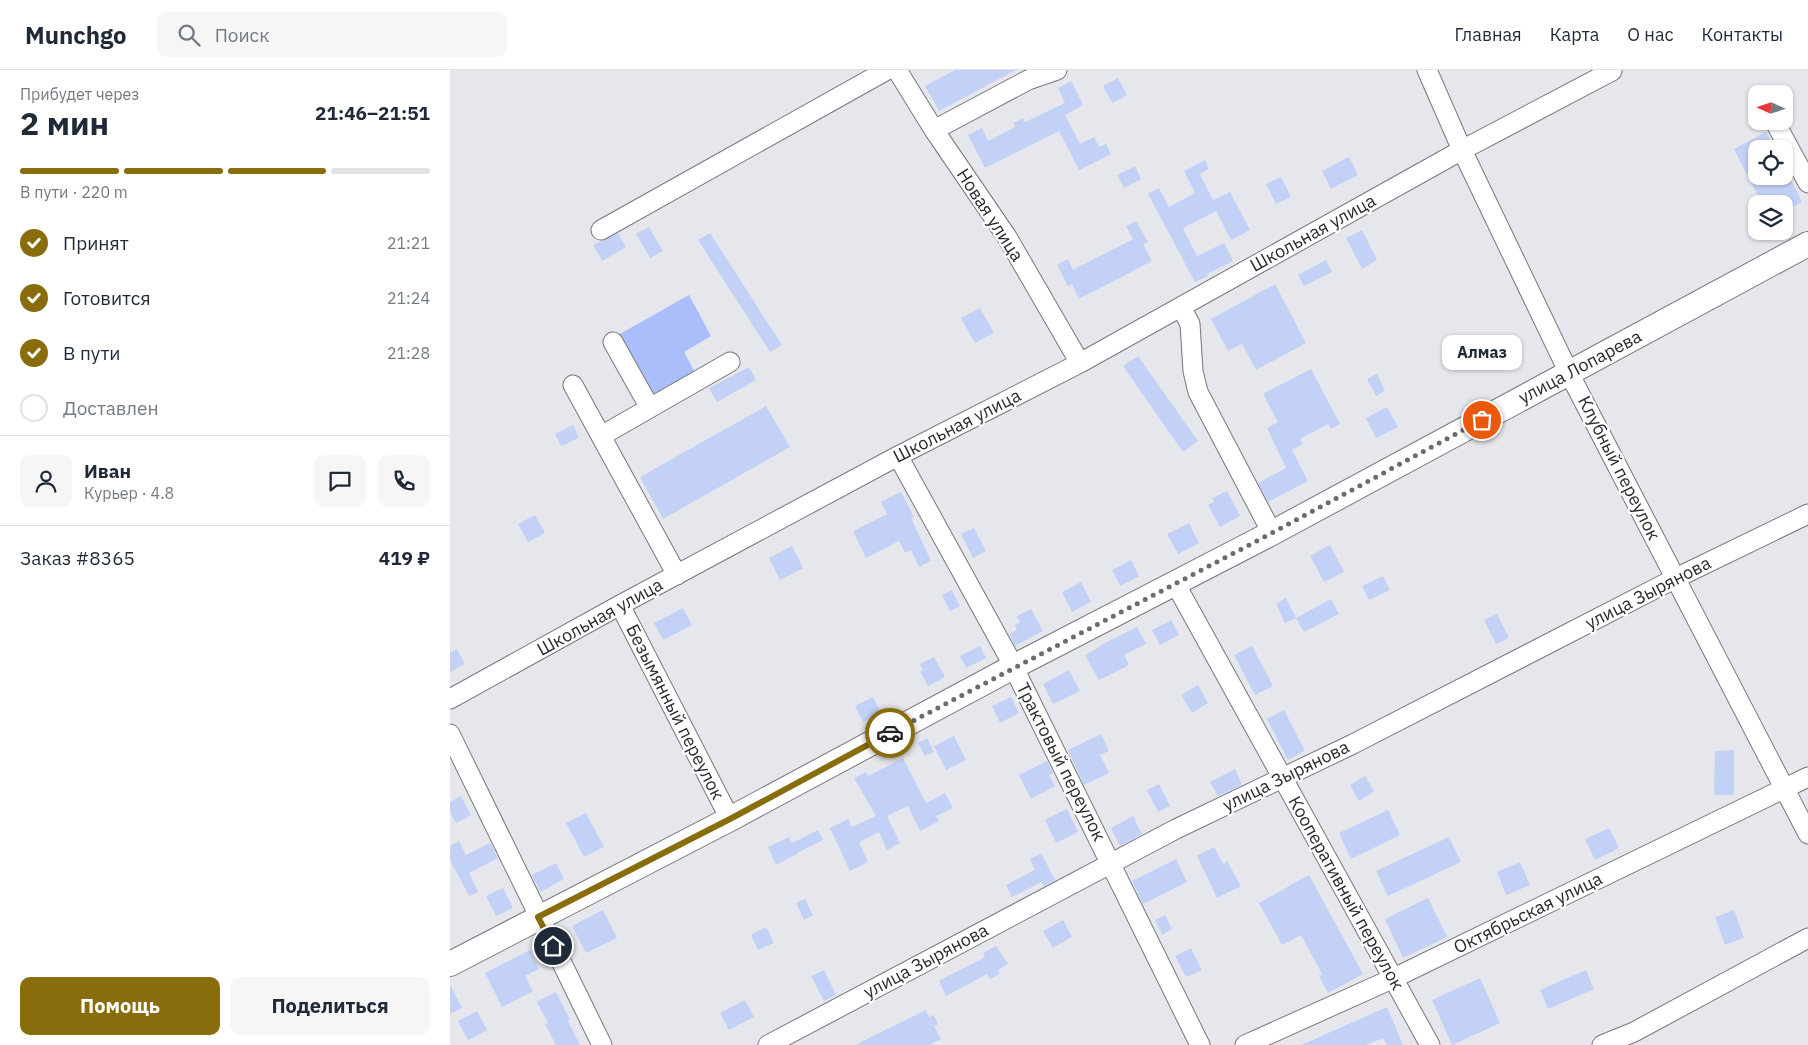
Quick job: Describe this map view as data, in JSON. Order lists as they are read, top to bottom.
{
  "streets": {
    "main road": ["улица Лопарева"],
    "street": [
      "Новая улица",
      "Школьная улица",
      "Клубный переулок",
      "улица Зырянова",
      "Безымянный переулок",
      "Трактовый переулок",
      "Кооперативный переулок",
      "Октябрьская улица"
    ]
  },
  "crossings": [
    ["Новая улица", "Школьная улица"],
    ["Школьная улица", "Клубный переулок"],
    ["Школьная улица", "Безымянный переулок"],
    ["Школьная улица", "Трактовый переулок"],
    ["улица Лопарева", "Клубный переулок"],
    ["улица Лопарева", "Безымянный переулок"],
    ["улица Лопарева", "Трактовый переулок"],
    ["улица Лопарева", "Кооперативный переулок"],
    ["Клубный переулок", "улица Зырянова"],
    ["Клубный переулок", "Октябрьская улица"],
    ["улица Зырянова", "Трактовый переулок"],
    ["улица Зырянова", "Кооперативный переулок"],
    ["Кооперативный переулок", "Октябрьская улица"]
  ],
  "places": ["Алмаз"],
  "north": "left",
  "page": {
    "header": "Munchgo",
    "search": "Поиск",
    "nav": [
      "Главная",
      "Карта",
      "О нас",
      "Контакты"
    ],
    "heading": ["2 мин", "Прибудет через", "21:46–21:51"],
    "panel": [
      "Иван",
      "Курьер · 4.8",
      "Заказ #8365",
      "419 ₽"
    ],
    "bar": "В пути · 220 m",
    "list": [
      ["Принят", "21:21"],
      ["Готовится", "21:24"],
      ["В пути", "21:28"],
      "Доставлен"
    ],
    "bubble": "Алмаз",
    "buttons": ["Помощь", "Поделиться"]
  }
}
